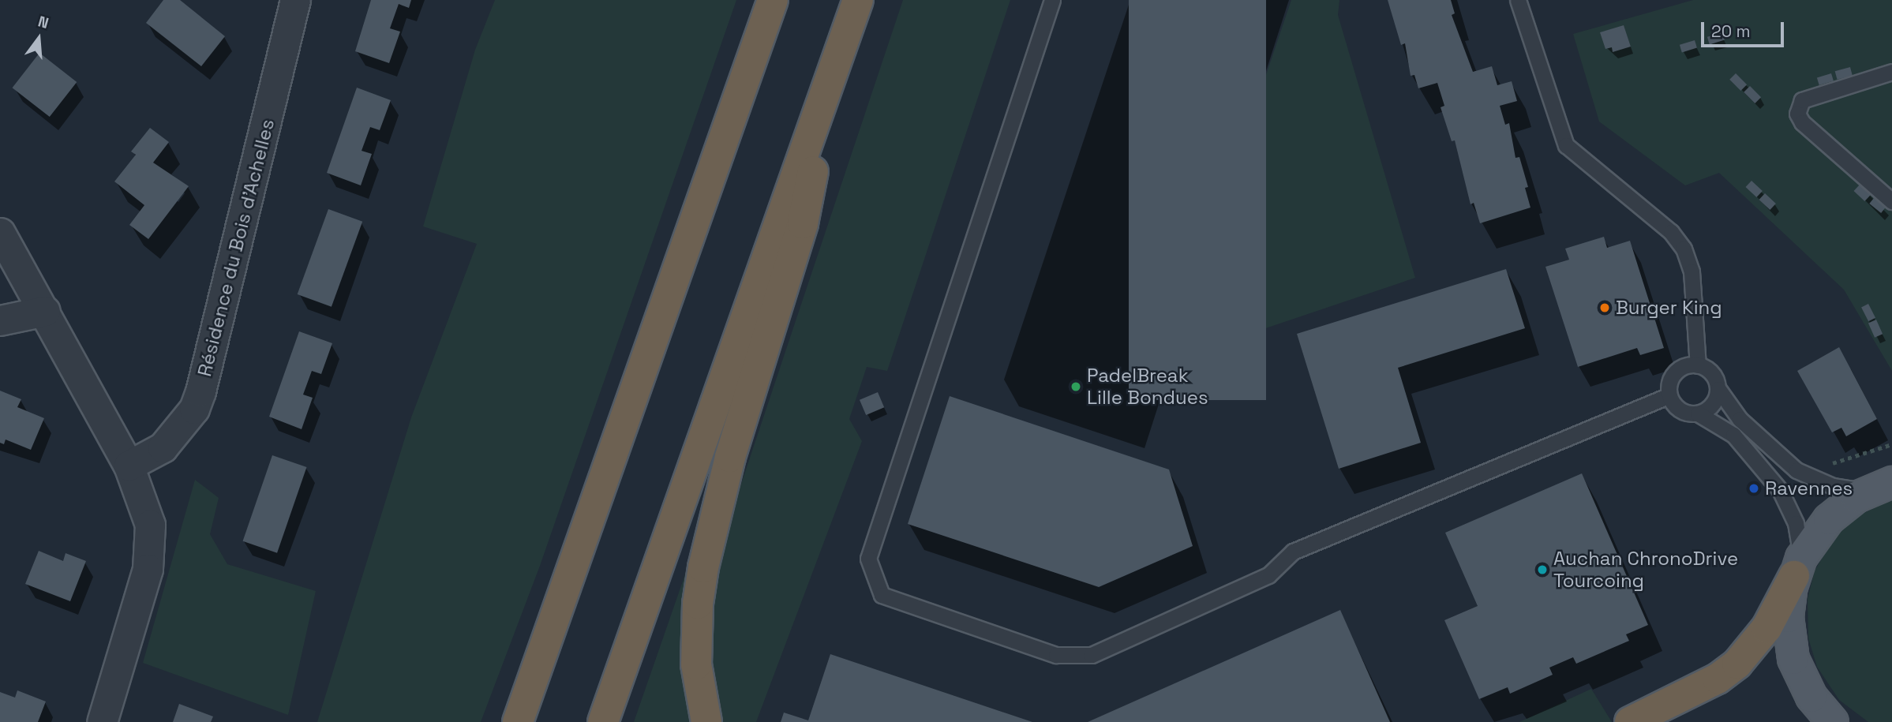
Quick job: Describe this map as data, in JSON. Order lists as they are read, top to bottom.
{
  "streets": {
    "street": ["Résidence du Bois d'Achelles"]
  },
  "places": [
    "Burger King",
    "PadelBreak Lille Bondues",
    "Ravennes",
    "Auchan ChronoDrive Tourcoing"
  ],
  "scale_bar": "20 m",
  "north": "top"
}
